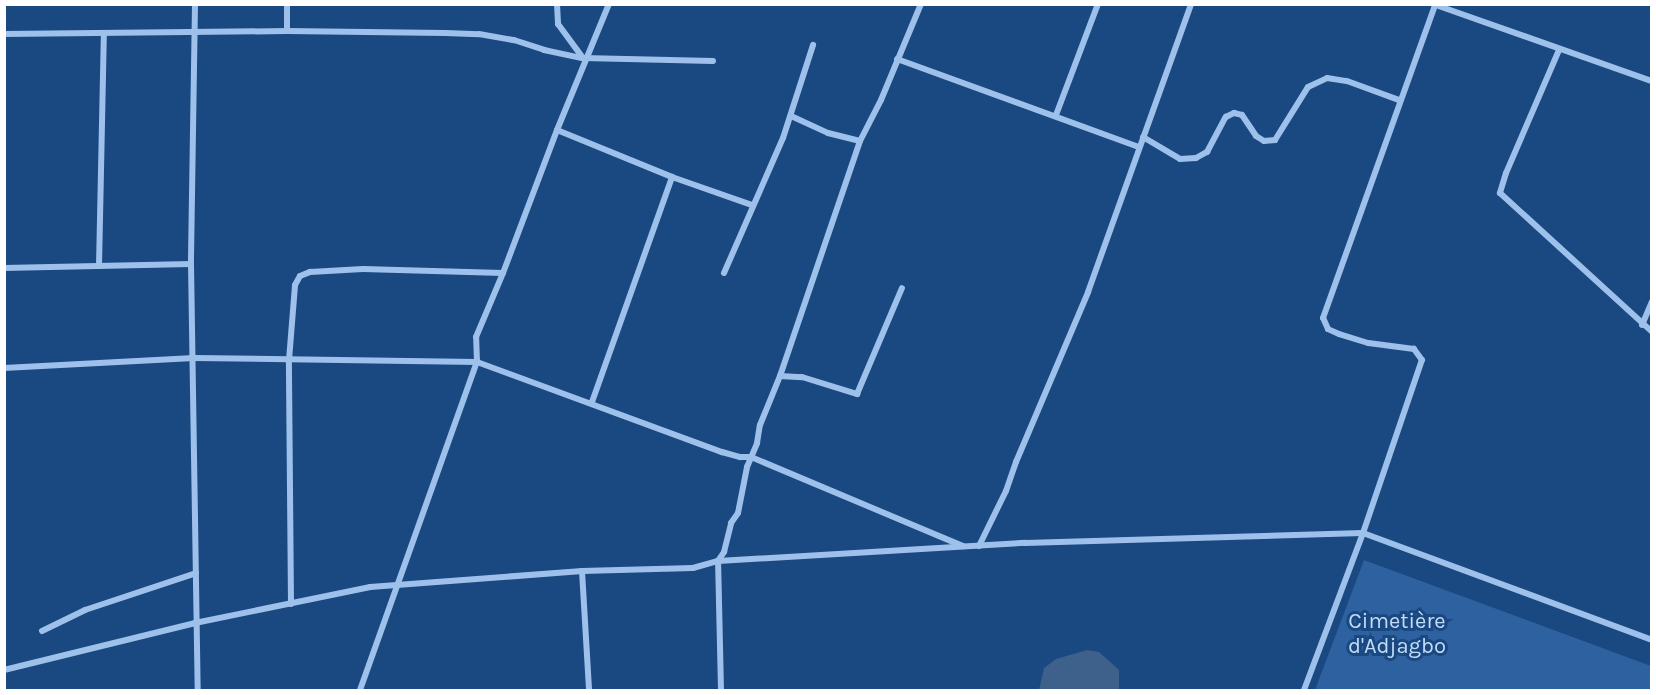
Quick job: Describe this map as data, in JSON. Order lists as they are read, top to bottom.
{
  "parks": ["Cimetière d'Adjagbo"]
}
